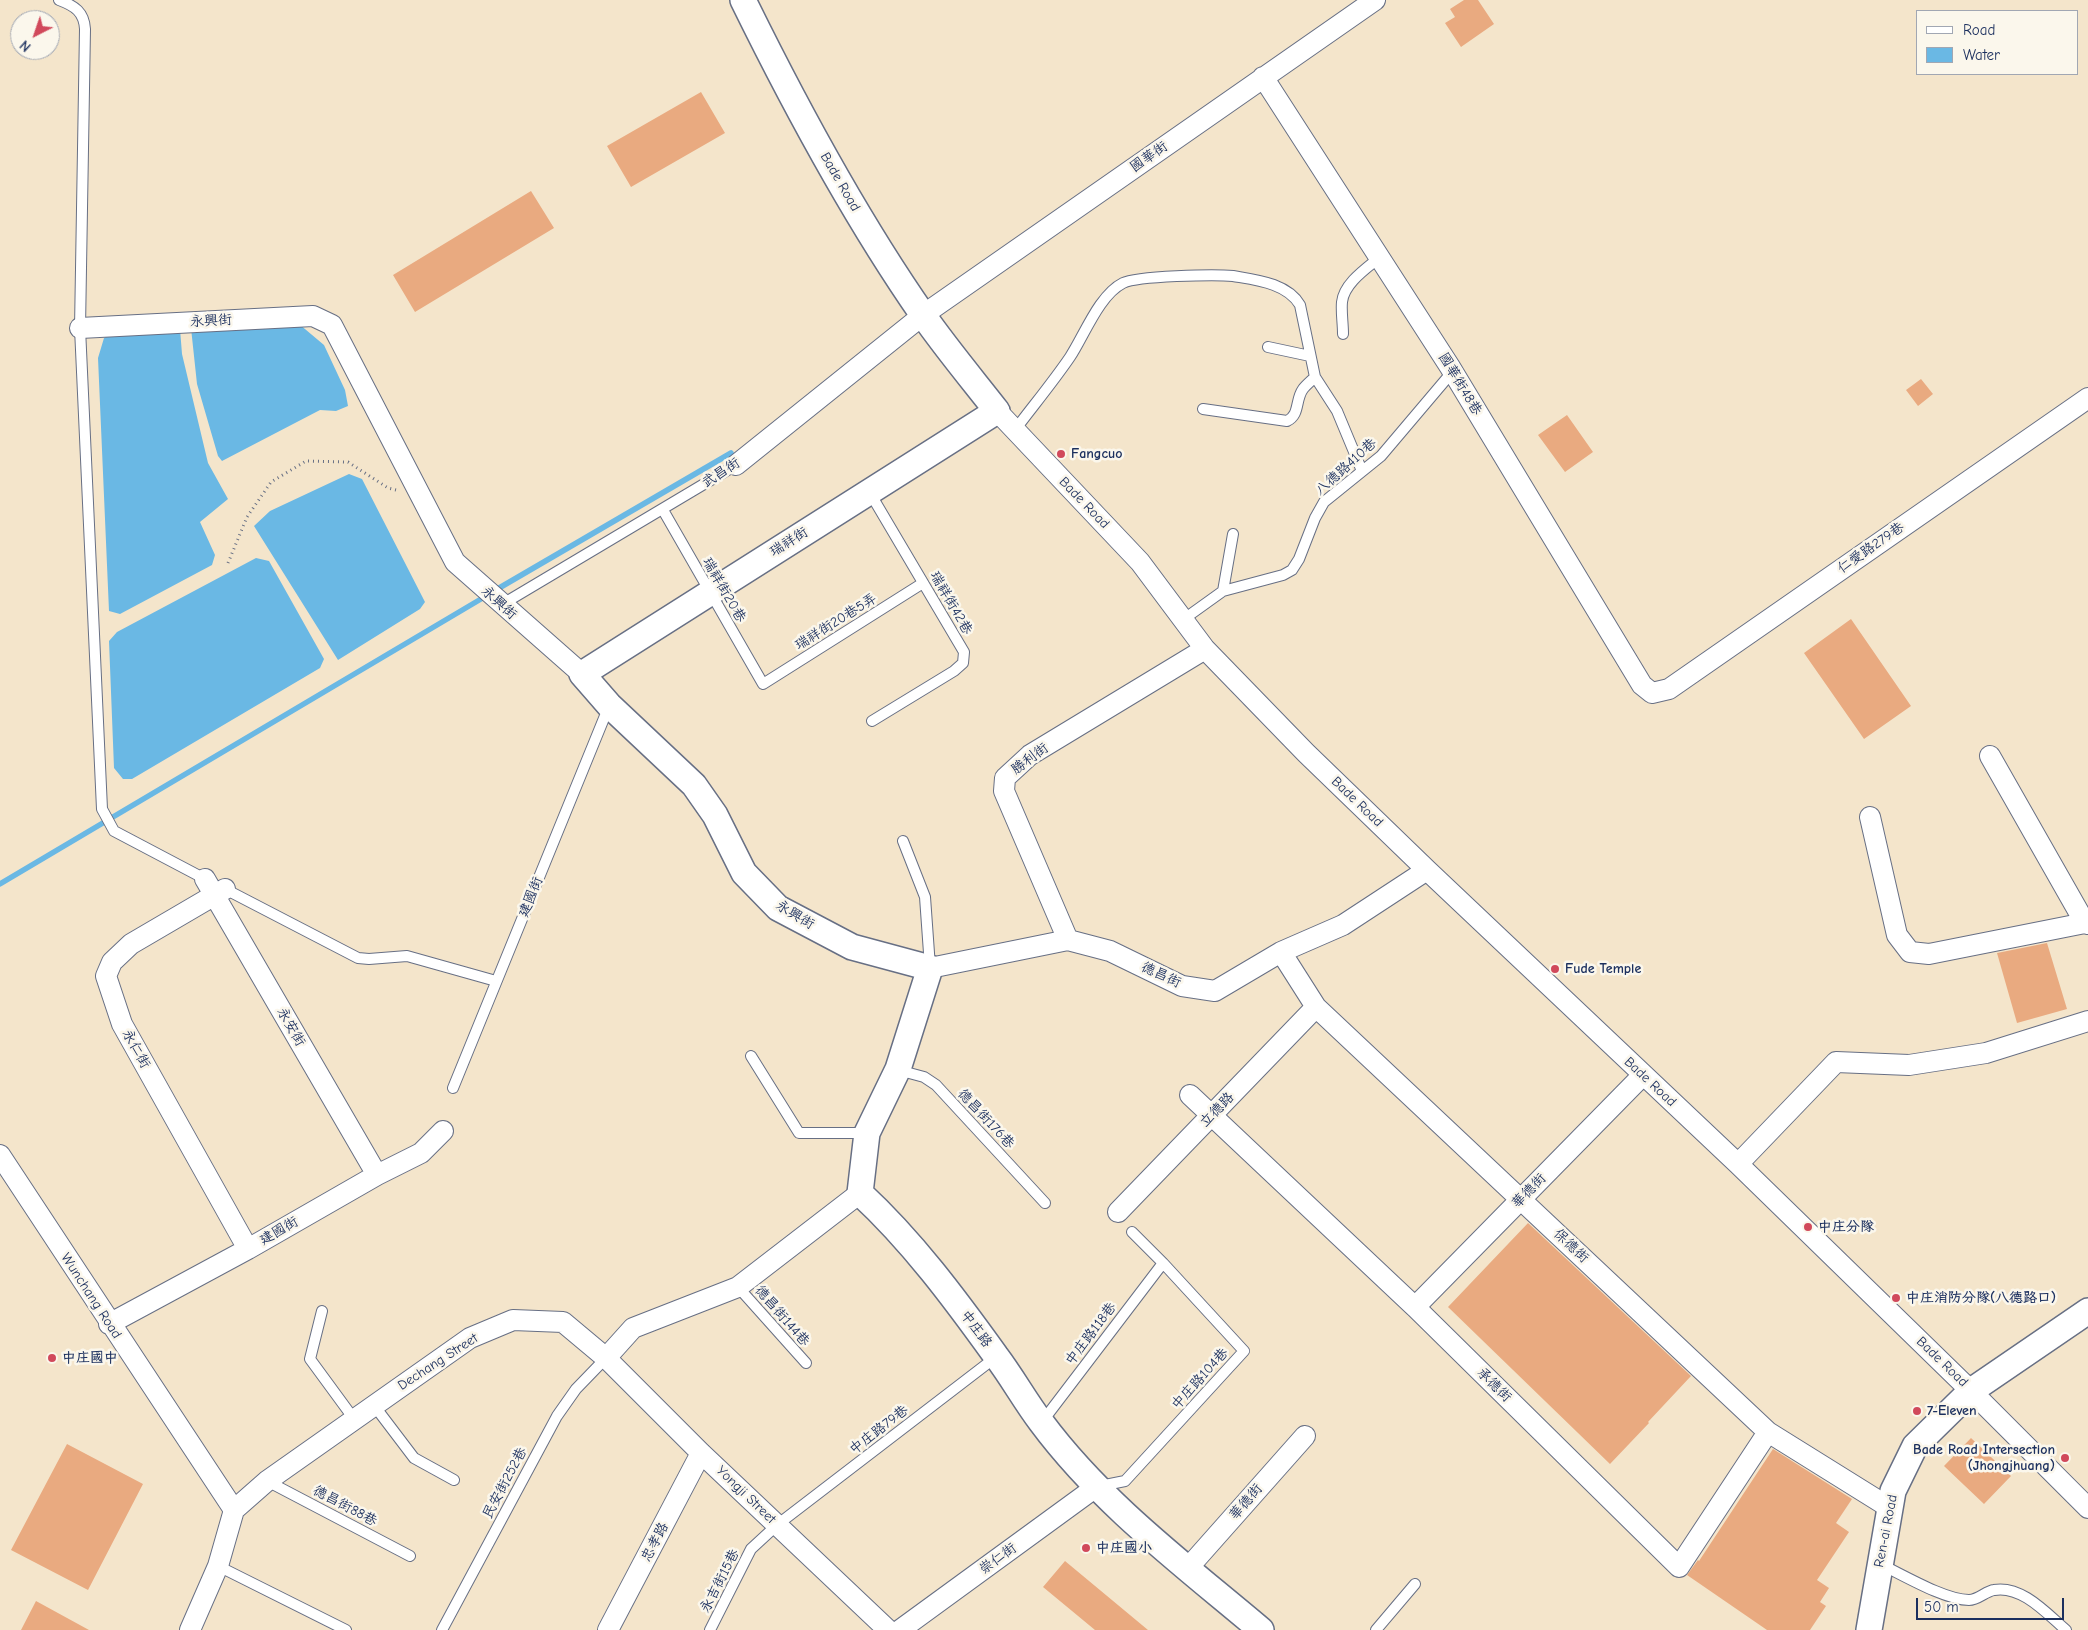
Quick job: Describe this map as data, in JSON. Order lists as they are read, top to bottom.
{
  "streets": {
    "street": [
      "國華街",
      "Bade Road",
      "永興街",
      "國華街48巷",
      "武昌街",
      "瑞祥街",
      "仁愛路279巷",
      "勝利街",
      "建國街",
      "德昌街",
      "永安街",
      "永仁街",
      "立德路",
      "華德街",
      "保德街",
      "Wunchang Road",
      "中庄路",
      "Dechang Street",
      "承德街",
      "Yongji Street",
      "Ren-ai Road",
      "忠孝路",
      "崇仁街"
    ],
    "lane": [
      "八德路410巷",
      "瑞祥街20巷",
      "瑞祥街42巷",
      "瑞祥街20巷5弄",
      "德昌街176巷",
      "德昌街144巷",
      "中庄路118巷",
      "中庄路104巷",
      "中庄路79巷",
      "民安街252巷",
      "德昌街88巷",
      "永吉街15巷"
    ]
  },
  "crossings": [
    ["國華街", "Bade Road"],
    ["國華街", "國華街48巷"],
    ["國華街", "武昌街"],
    ["Bade Road", "八德路410巷"],
    ["Bade Road", "武昌街"],
    ["Bade Road", "瑞祥街"],
    ["Bade Road", "勝利街"],
    ["Bade Road", "德昌街"],
    ["Bade Road", "華德街"],
    ["Bade Road", "Ren-ai Road"],
    ["永興街", "武昌街"],
    ["永興街", "瑞祥街"],
    ["永興街", "建國街"],
    ["永興街", "德昌街"],
    ["國華街48巷", "八德路410巷"],
    ["國華街48巷", "仁愛路279巷"],
    ["武昌街", "瑞祥街20巷"],
    ["瑞祥街", "瑞祥街20巷"],
    ["瑞祥街", "瑞祥街42巷"],
    ["瑞祥街20巷", "瑞祥街20巷5弄"],
    ["瑞祥街42巷", "瑞祥街20巷5弄"],
    ["勝利街", "德昌街"],
    ["建國街", "永安街"],
    ["建國街", "永仁街"],
    ["建國街", "Wunchang Road"],
    ["德昌街", "保德街"],
    ["永安街", "永仁街"],
    ["立德路", "保德街"],
    ["立德路", "承德街"],
    ["華德街", "保德街"],
    ["華德街", "中庄路"],
    ["華德街", "承德街"],
    ["保德街", "承德街"],
    ["保德街", "Ren-ai Road"],
    ["Wunchang Road", "Dechang Street"],
    ["中庄路", "中庄路118巷"],
    ["中庄路", "中庄路104巷"],
    ["中庄路", "中庄路79巷"],
    ["中庄路", "崇仁街"],
    ["中庄路118巷", "中庄路104巷"],
    ["Dechang Street", "民安街252巷"],
    ["Dechang Street", "Yongji Street"],
    ["Dechang Street", "德昌街88巷"],
    ["中庄路104巷", "崇仁街"],
    ["中庄路79巷", "Yongji Street"],
    ["中庄路79巷", "永吉街15巷"],
    ["民安街252巷", "Yongji Street"],
    ["Yongji Street", "忠孝路"],
    ["Yongji Street", "永吉街15巷"]
  ],
  "places": [
    "Fangcuo",
    "Fude Temple",
    "中庄分隊",
    "中庄消防分隊(八德路口)",
    "中庄國中",
    "7-Eleven",
    "Bade Road Intersection (Jhongjhuang)",
    "中庄國小"
  ],
  "legend": ["Road", "Water"],
  "scale_bar": "50 m",
  "north": "bottom left"
}
